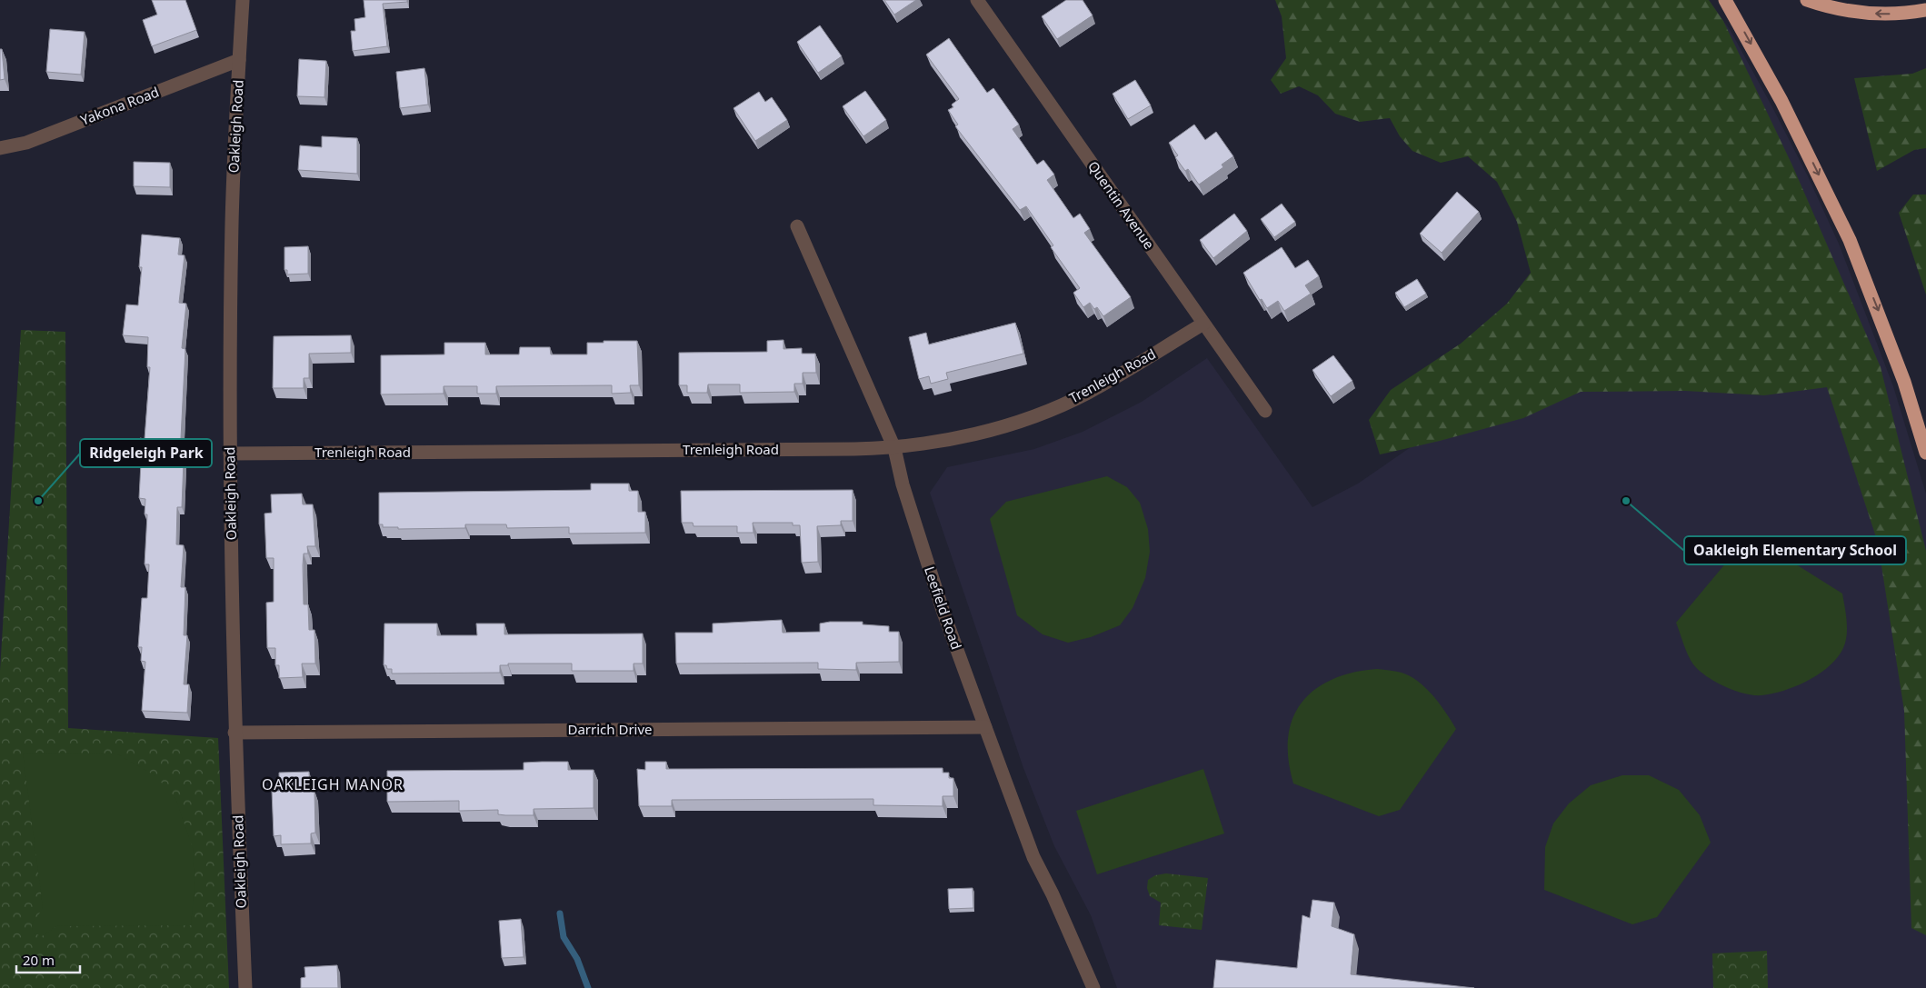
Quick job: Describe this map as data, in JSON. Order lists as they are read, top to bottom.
{
  "streets": {
    "street": [
      "Yakona Road",
      "Oakleigh Road",
      "Quentin Avenue",
      "Trenleigh Road",
      "Leefield Road",
      "Darrich Drive"
    ]
  },
  "crossings": [
    ["Yakona Road", "Oakleigh Road"],
    ["Oakleigh Road", "Trenleigh Road"],
    ["Oakleigh Road", "Darrich Drive"],
    ["Quentin Avenue", "Trenleigh Road"],
    ["Trenleigh Road", "Leefield Road"],
    ["Leefield Road", "Darrich Drive"]
  ],
  "districts": ["OAKLEIGH MANOR"],
  "places": ["Ridgeleigh Park", "Oakleigh Elementary School"],
  "scale_bar": "20 m"
}
